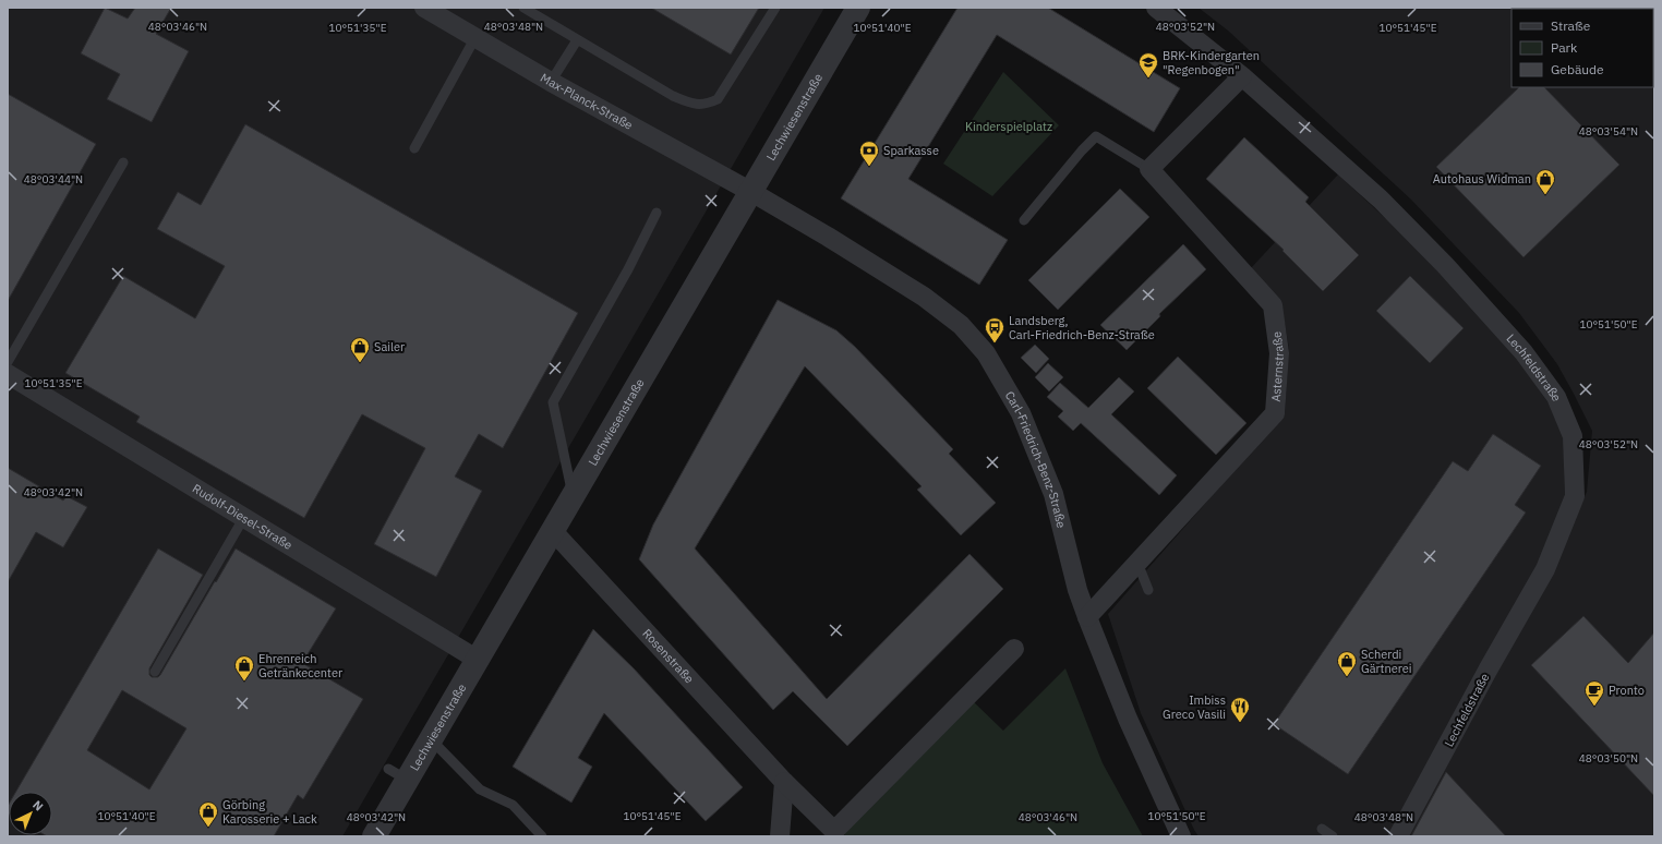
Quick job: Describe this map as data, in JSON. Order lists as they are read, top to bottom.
{
  "streets": {
    "street": [
      "Max-Planck-Straße",
      "Lechwiesenstraße",
      "Asternstraße",
      "Lechfeldstraße",
      "Carl-Friedrich-Benz-Straße",
      "Rudolf-Diesel-Straße",
      "Rosenstraße"
    ]
  },
  "crossings": [
    ["Max-Planck-Straße", "Lechwiesenstraße"],
    ["Max-Planck-Straße", "Carl-Friedrich-Benz-Straße"],
    ["Lechwiesenstraße", "Carl-Friedrich-Benz-Straße"],
    ["Lechwiesenstraße", "Rudolf-Diesel-Straße"],
    ["Lechwiesenstraße", "Rosenstraße"],
    ["Asternstraße", "Carl-Friedrich-Benz-Straße"]
  ],
  "parks": ["Kinderspielplatz"],
  "places": {
    "school or university": ["BRK-Kindergarten \"Regenbogen\""],
    "bank": ["Sparkasse"],
    "shop": [
      "Autohaus Widman",
      "Sailer",
      "Scherdi Gärtnerei",
      "Ehrenreich Getränkecenter",
      "Görbing Karosserie + Lack"
    ],
    "bus stop": ["Landsberg, Carl-Friedrich-Benz-Straße"],
    "cafe": ["Pronto"],
    "restaurant": ["Imbiss Greco Vasili"]
  },
  "legend": ["Straße", "Park", "Gebäude"],
  "north": "top right",
  "coordinates": [
    "48°03'46\"N",
    "48°03'48\"N",
    "48°03'52\"N",
    "10°51'35\"E",
    "10°51'40\"E",
    "10°51'45\"E",
    "48°03'54\"N",
    "48°03'44\"N",
    "10°51'50\"E",
    "48°03'42\"N",
    "48°03'50\"N"
  ]
}
